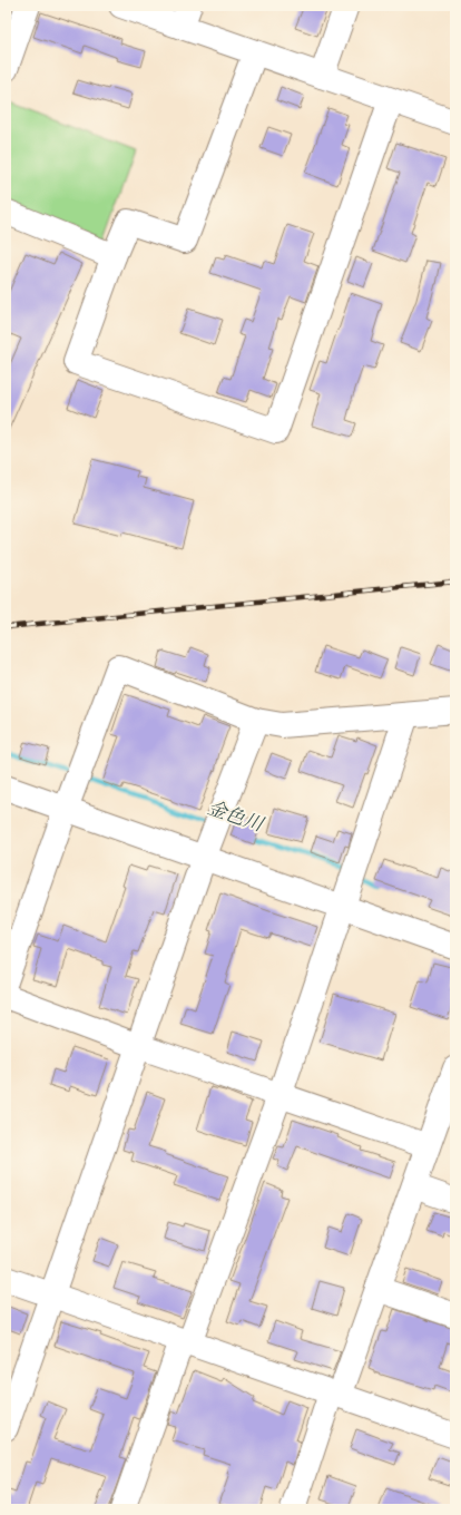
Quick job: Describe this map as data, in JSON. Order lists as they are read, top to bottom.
{
  "water": ["金色川"]
}
